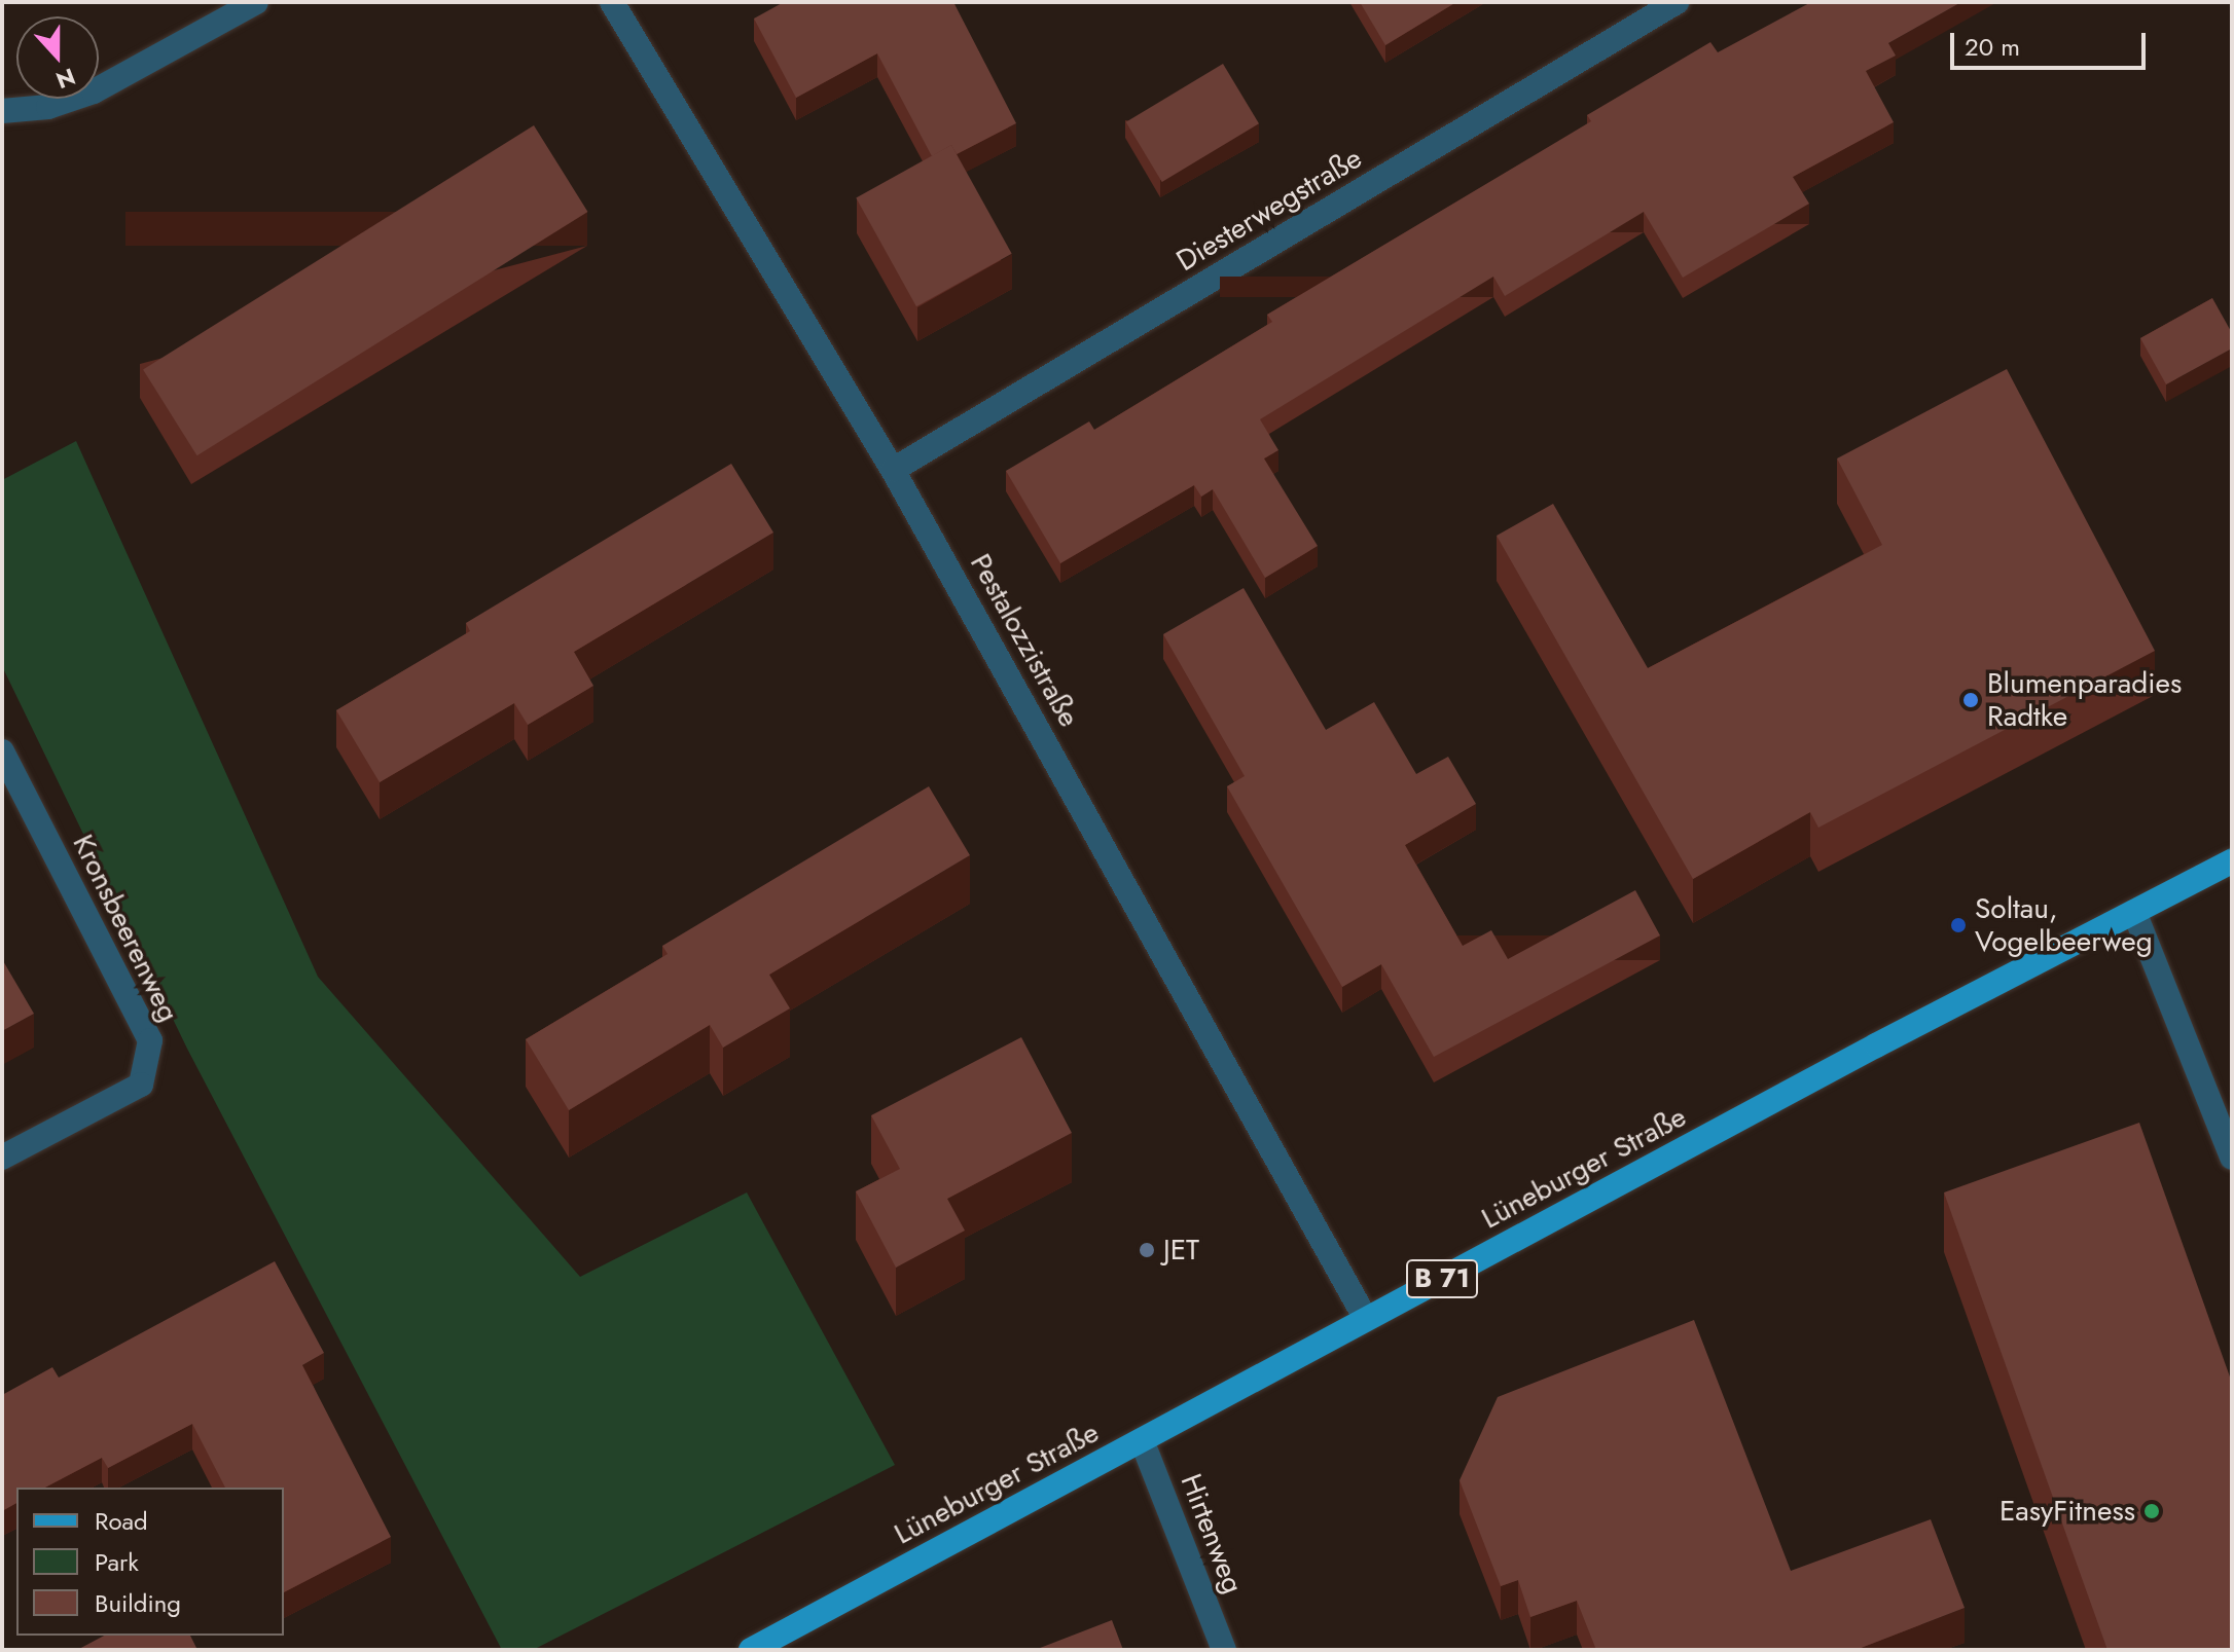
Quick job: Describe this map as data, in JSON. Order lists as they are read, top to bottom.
{
  "streets": {
    "main road": ["Lüneburger Straße", "B 71"],
    "street": [
      "Diesterwegstraße",
      "Pestalozzistraße",
      "Kronsbeerenweg",
      "Hirtenweg"
    ]
  },
  "crossings": [
    ["Diesterwegstraße", "Pestalozzistraße"],
    ["Pestalozzistraße", "Lüneburger Straße"],
    ["Lüneburger Straße", "Hirtenweg"]
  ],
  "places": [
    "Blumenparadies Radtke",
    "Soltau, Vogelbeerweg",
    "JET",
    "EasyFitness"
  ],
  "legend": ["Road", "Park", "Building"],
  "scale_bar": "20 m",
  "north": "bottom"
}
